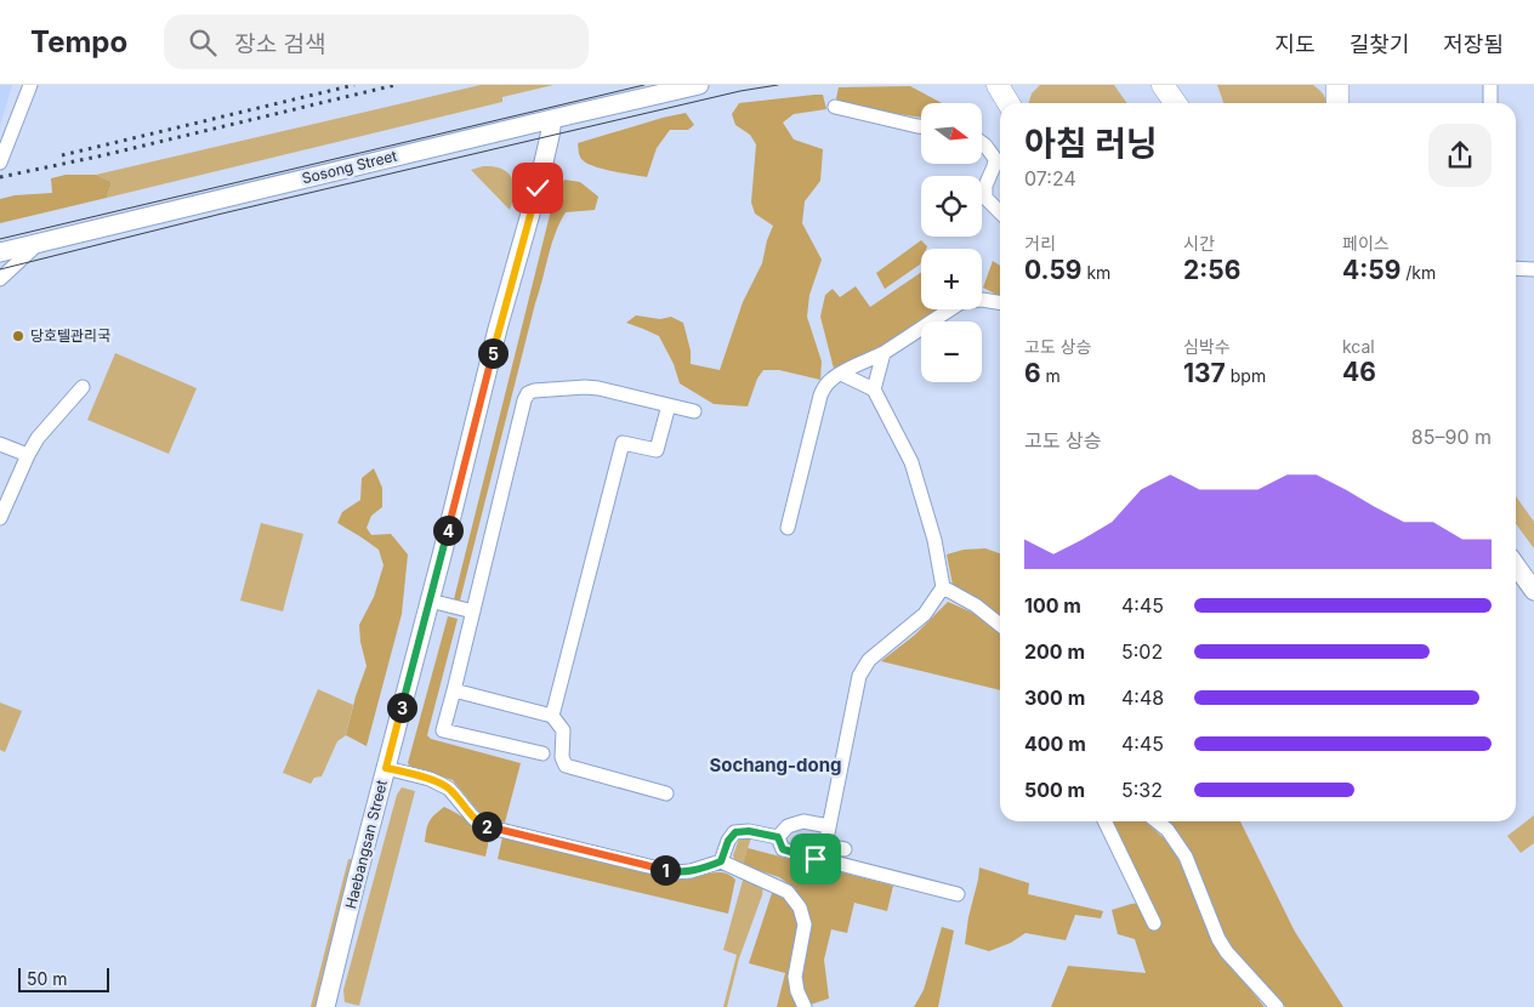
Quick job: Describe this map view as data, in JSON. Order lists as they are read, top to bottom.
{
  "streets": {
    "main road": ["Sosong Street", "Haebangsan Street"]
  },
  "crossings": [
    ["Sosong Street", "Haebangsan Street"]
  ],
  "districts": ["Sochang-dong"],
  "places": ["당호텔관리국"],
  "scale_bar": "50 m",
  "north": "right",
  "page": {
    "header": "Tempo",
    "search": "장소 검색",
    "nav": ["지도", "길찾기", "저장됨"],
    "map_buttons": ["+", "−"],
    "heading": ["아침 러닝", "07:24"],
    "stats": [
      ["거리", "0.59 km"],
      ["시간", "2:56"],
      ["페이스", "4:59 /km"],
      ["고도 상승", "6 m"],
      ["심박수", "137 bpm"],
      ["kcal", "46"]
    ],
    "pins": [
      "5",
      "4",
      "3",
      "2",
      "1"
    ],
    "chart": ["고도 상승", "85–90 m"],
    "list": [
      {
        "name": "100 m",
        "note": "4:45"
      },
      {
        "name": "200 m",
        "note": "5:02"
      },
      {
        "name": "300 m",
        "note": "4:48"
      },
      {
        "name": "400 m",
        "note": "4:45"
      },
      {
        "name": "500 m",
        "note": "5:32"
      }
    ],
    "scale": "50 m"
  }
}
